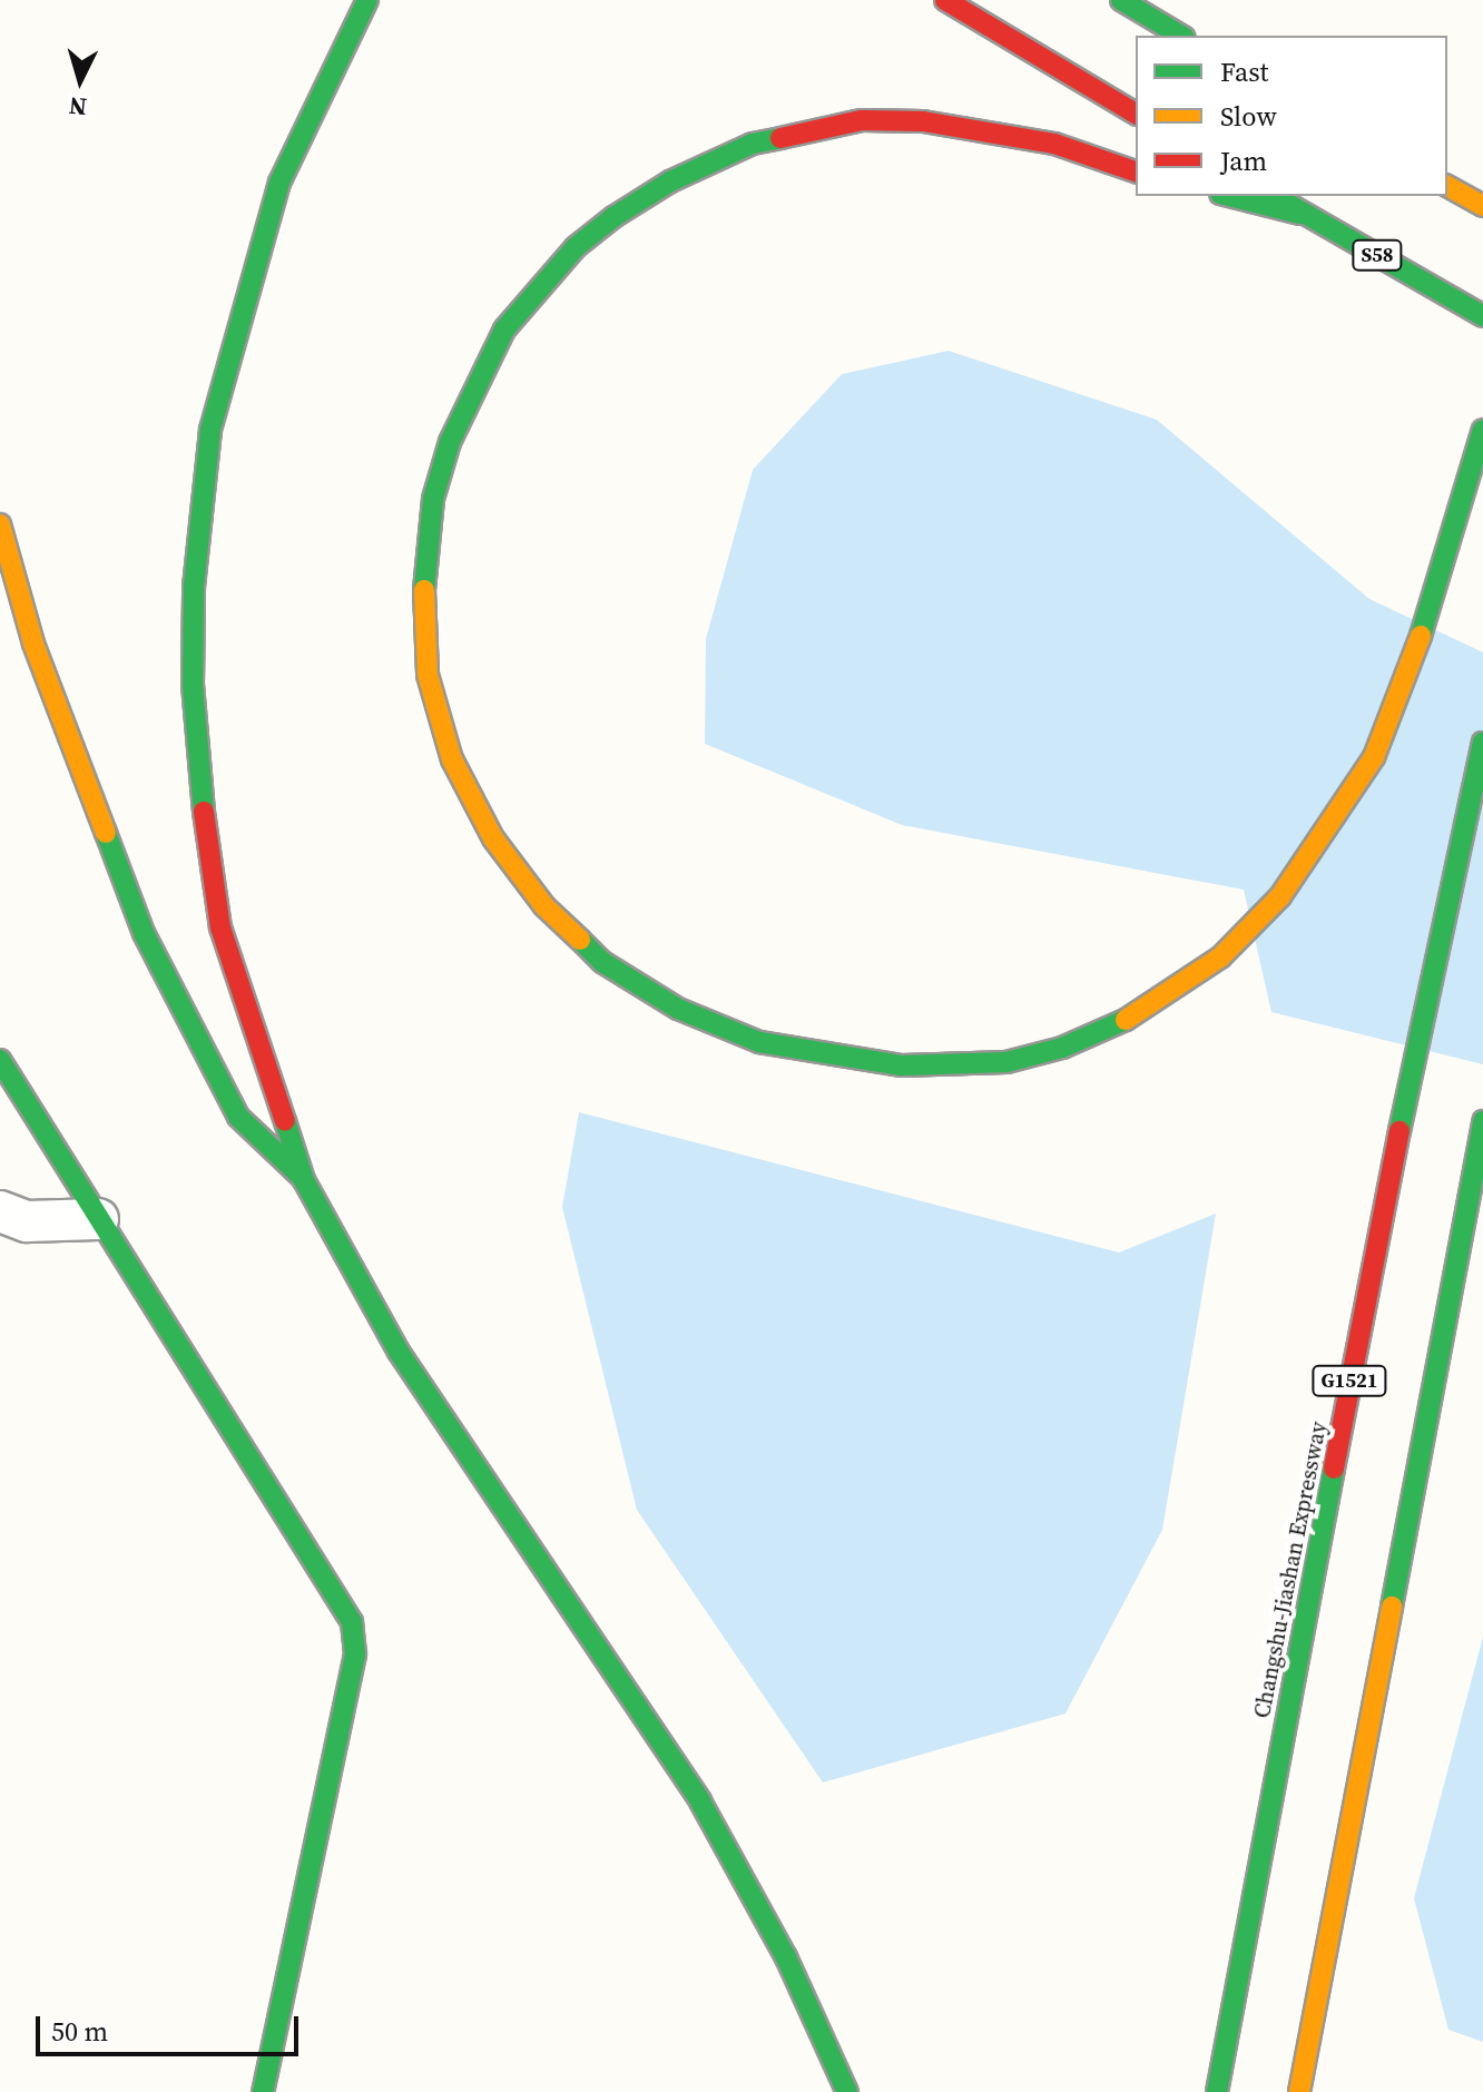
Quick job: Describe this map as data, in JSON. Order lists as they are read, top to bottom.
{
  "streets": {
    "main road": ["S58", "G1521", "Changshu-Jiashan Expressway"]
  },
  "legend": ["Fast", "Slow", "Jam"],
  "scale_bar": "50 m",
  "north": "bottom"
}
